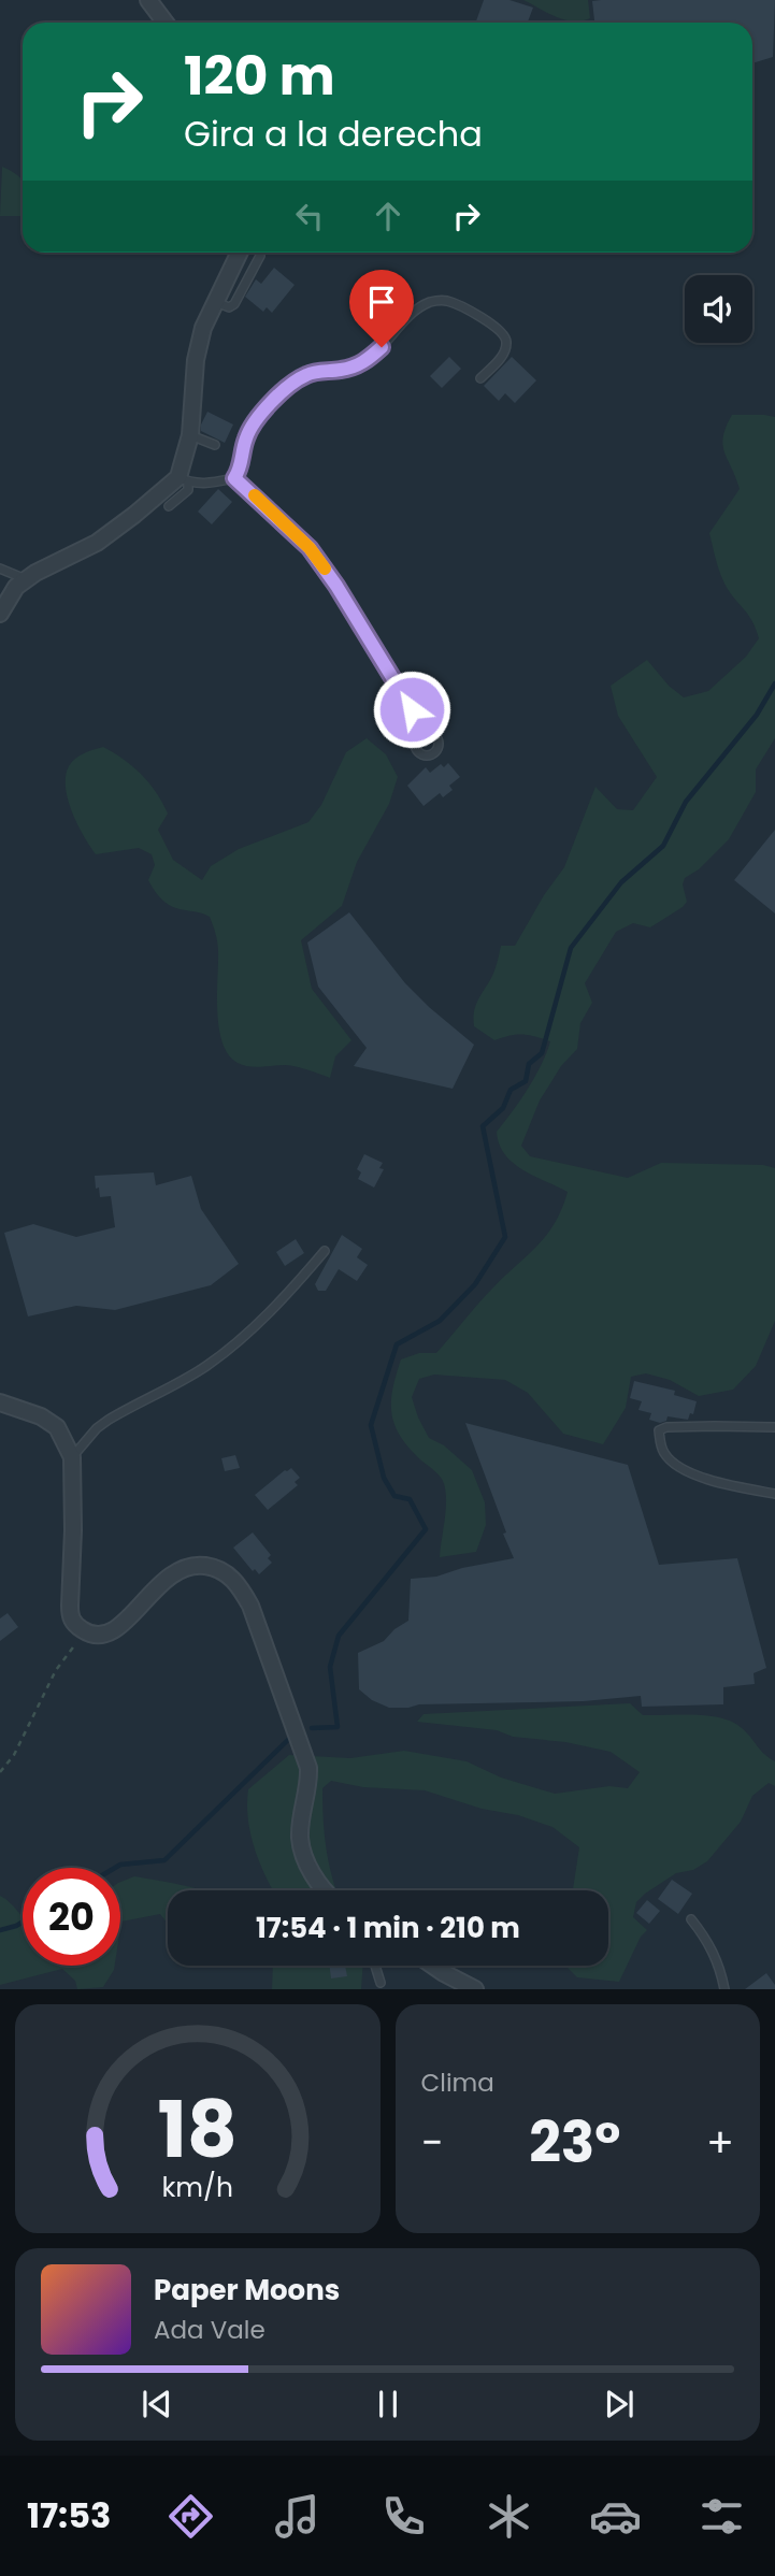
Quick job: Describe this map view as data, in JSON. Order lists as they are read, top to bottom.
{
  "page": {
    "turn": ["120 m", "Gira a la derecha"],
    "limit": "20",
    "trip": "17:54 · 1 min · 210 m",
    "tile": "Clima",
    "heat": ["−", "23°", "+"],
    "song": ["Paper Moons", "Ada Vale"],
    "tabs": "17:53",
    "gauge": ["18", "km/h"]
  }
}
